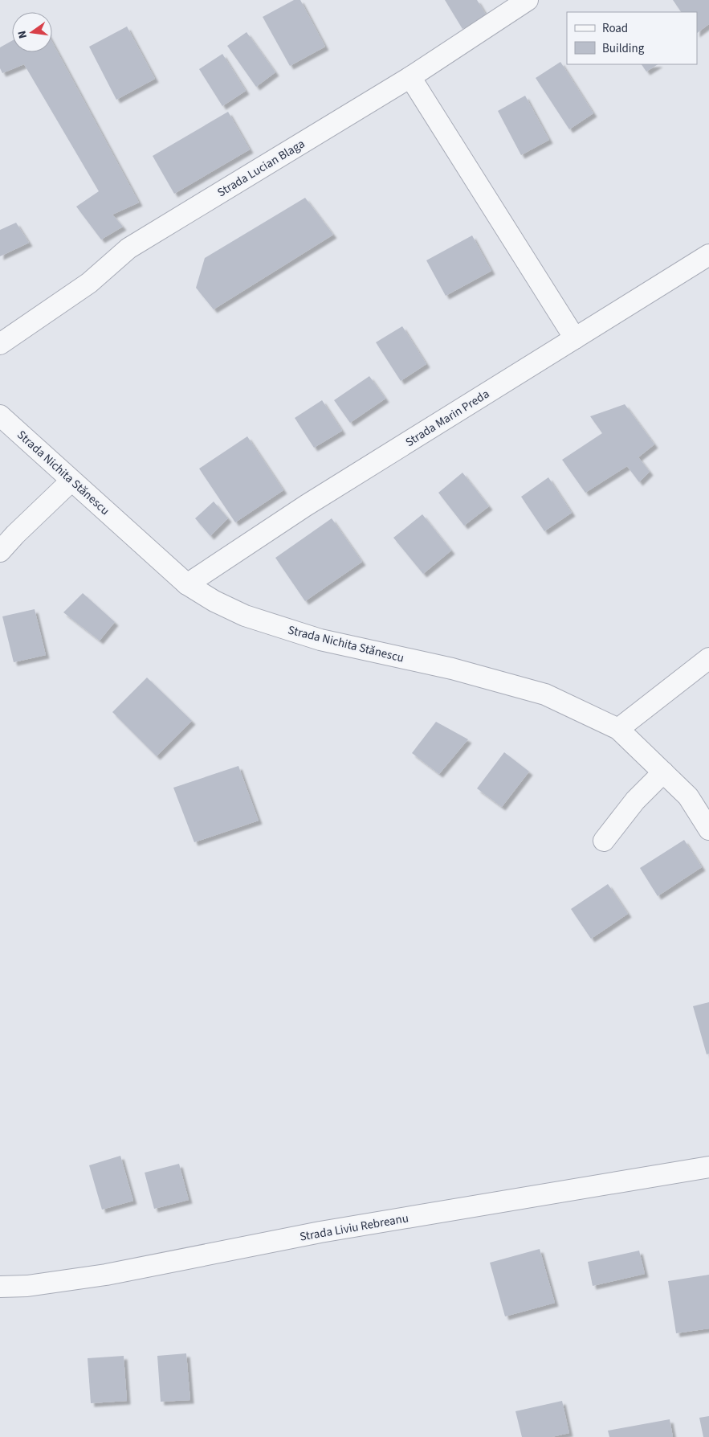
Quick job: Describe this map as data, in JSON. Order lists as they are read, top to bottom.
{
  "streets": {
    "street": [
      "Strada Lucian Blaga",
      "Strada Marin Preda",
      "Strada Nichita Stănescu",
      "Strada Liviu Rebreanu"
    ]
  },
  "crossings": [
    ["Strada Marin Preda", "Strada Nichita Stănescu"]
  ],
  "legend": ["Road", "Building"],
  "north": "left"
}
